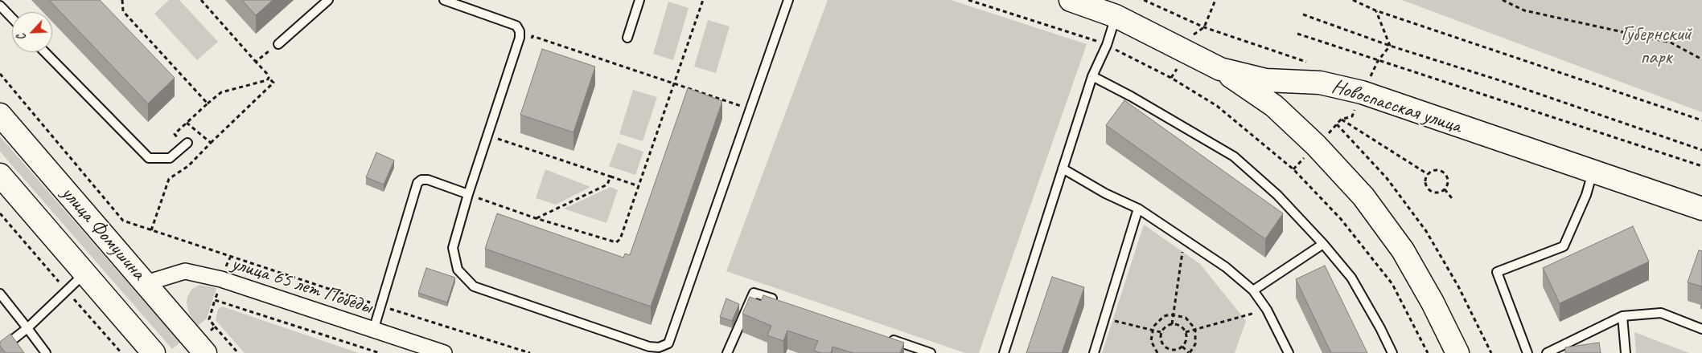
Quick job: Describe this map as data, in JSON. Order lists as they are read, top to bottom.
{
  "streets": {
    "street": ["Новоспасская улица", "улица Фомушина", "улица 65 лет Победы"]
  },
  "crossings": [
    ["улица Фомушина", "улица 65 лет Победы"]
  ],
  "parks": ["Губернский парк"],
  "north": "bottom left"
}
